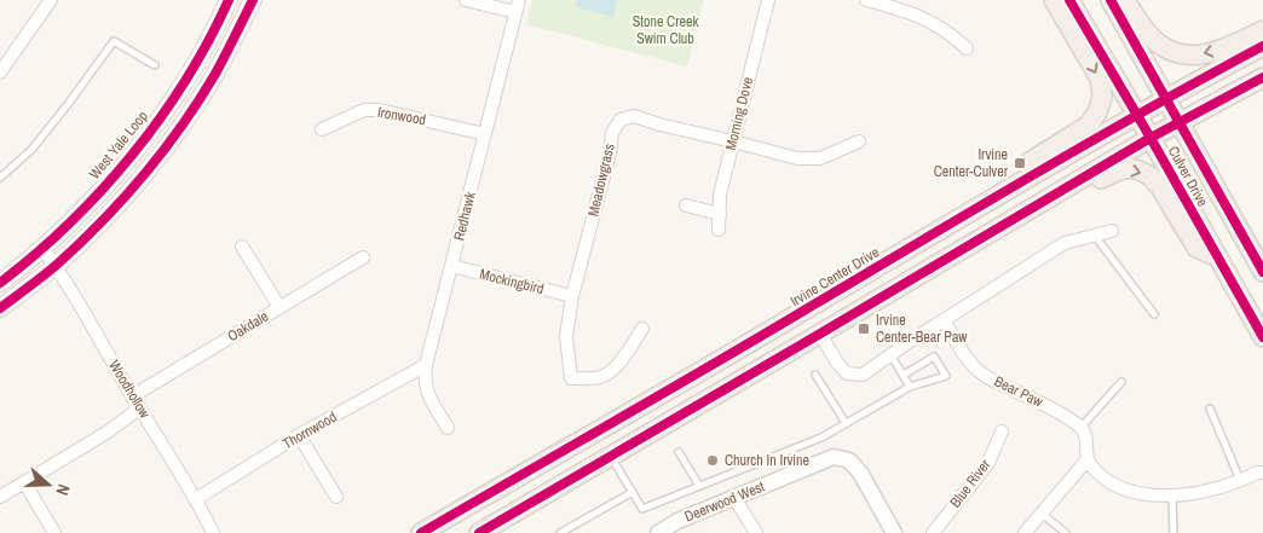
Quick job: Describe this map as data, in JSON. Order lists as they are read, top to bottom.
{
  "streets": {
    "main road": ["West Yale Loop", "Culver Drive", "Irvine Center Drive"],
    "street": [
      "Morning Dove",
      "Ironwood",
      "Meadowgrass",
      "Redhawk",
      "Mockingbird",
      "Oakdale",
      "Woodhollow",
      "Bear Paw",
      "Thornwood",
      "Blue River",
      "Deerwood West"
    ]
  },
  "crossings": [
    ["Morning Dove", "Meadowgrass"],
    ["Ironwood", "Redhawk"],
    ["West Yale Loop", "Woodhollow"],
    ["Culver Drive", "Irvine Center Drive"],
    ["Meadowgrass", "Mockingbird"],
    ["Redhawk", "Mockingbird"],
    ["Redhawk", "Thornwood"],
    ["Oakdale", "Woodhollow"],
    ["Woodhollow", "Thornwood"]
  ],
  "parks": ["Stone Creek Swim Club"],
  "places": {
    "transit": ["Irvine Center-Culver", "Irvine Center-Bear Paw"],
    "other": ["Church In Irvine"]
  },
  "north": "right"
}
